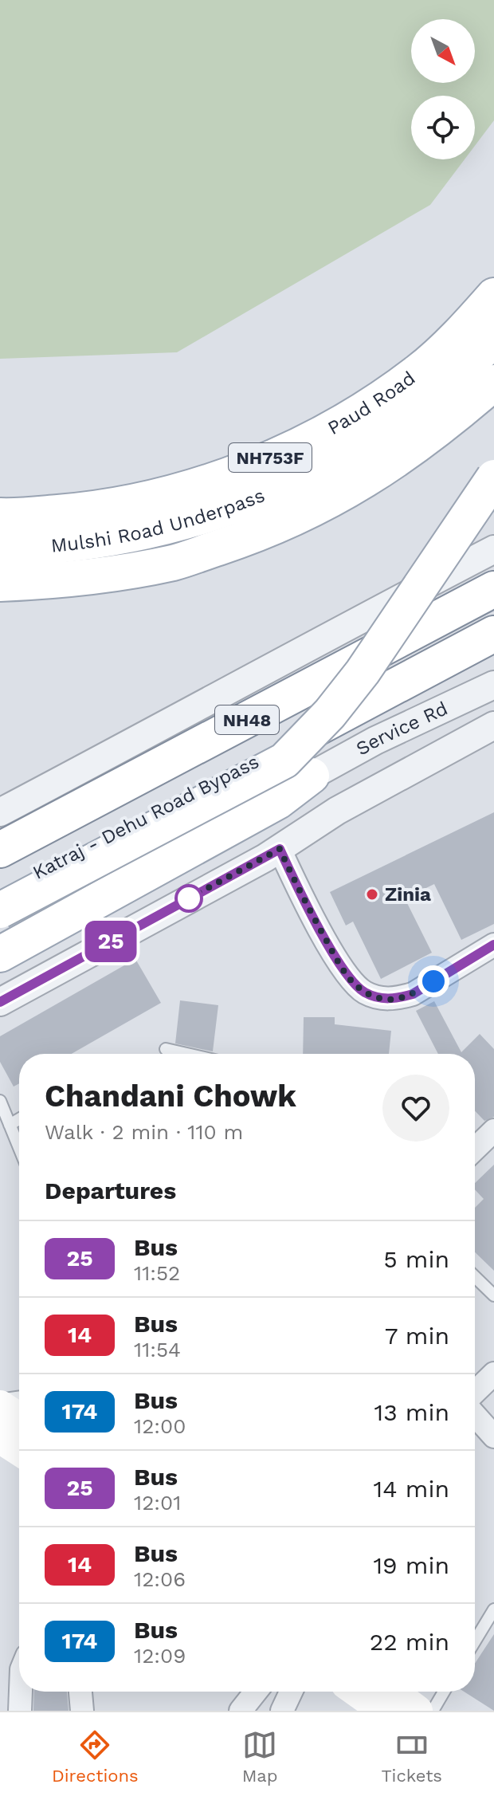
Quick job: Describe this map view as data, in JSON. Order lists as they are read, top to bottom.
{
  "streets": {
    "main road": [
      "Paud Road",
      "NH753F",
      "Mulshi Road Underpass",
      "NH48",
      "Katraj - Dehu Road Bypass"
    ],
    "street": ["Service Rd"]
  },
  "places": ["Zinia"],
  "lines": ["bus line 25"],
  "north": "bottom right",
  "page": {
    "on_map": "25",
    "heading": [
      ["Chandani Chowk", "Walk · 2 min · 110 m"],
      "Departures"
    ],
    "list": [
      {
        "mark": "25",
        "name": "Bus",
        "note": "11:52",
        "value": "5 min"
      },
      {
        "mark": "14",
        "name": "Bus",
        "note": "11:54",
        "value": "7 min"
      },
      {
        "mark": "174",
        "name": "Bus",
        "note": "12:00",
        "value": "13 min"
      },
      {
        "mark": "25",
        "name": "Bus",
        "note": "12:01",
        "value": "14 min"
      },
      {
        "mark": "14",
        "name": "Bus",
        "note": "12:06",
        "value": "19 min"
      },
      {
        "mark": "174",
        "name": "Bus",
        "note": "12:09",
        "value": "22 min"
      }
    ],
    "tabs": ["Directions", "Map", "Tickets"]
  }
}
